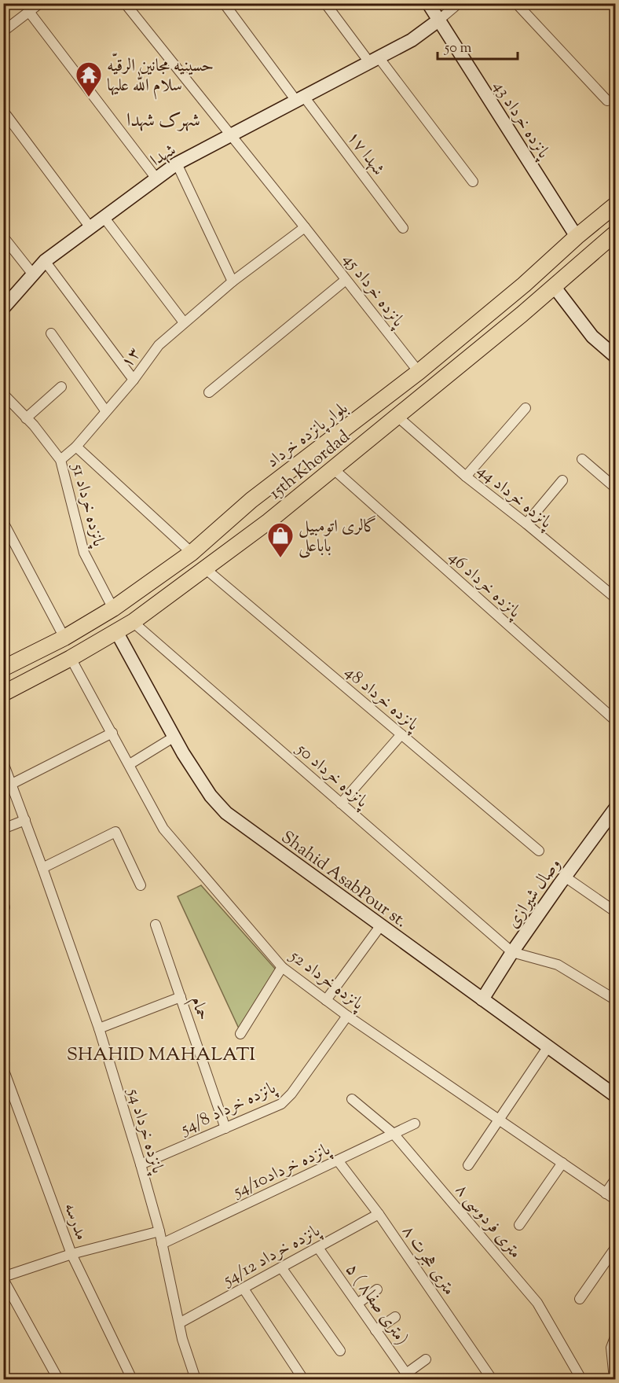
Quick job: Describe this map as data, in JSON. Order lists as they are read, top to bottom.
{
  "streets": {
    "main road": ["بلوار پانزده خرداد", "15th Khordad"],
    "street": [
      "پانزده خرداد 43",
      "شهدا ۱۷",
      "شهدا",
      "پانزده خرداد 45",
      "۱۳",
      "پانزده خرداد 44",
      "پانزده خرداد 51",
      "پانزده خرداد 46",
      "پانزده خرداد 48",
      "پانزده خرداد 50",
      "Shahid AsabPour st.",
      "وصال شیرازی",
      "پانزده خرداد 52",
      "حمام",
      "پانزده خرداد 54/8",
      "پانزده خرداد 54",
      "پانزده خرداد54/10",
      "۸ متری فردوسی",
      "مدرسه",
      "پانزده خرداد 54/12",
      "۸ متری هجرت",
      "۵ ( ۸متری صفا)"
    ]
  },
  "crossings": [
    ["پانزده خرداد 43", "شهدا"],
    ["پانزده خرداد 43", "بلوار پانزده خرداد"],
    ["شهدا ۱۷", "شهدا"],
    ["شهدا", "پانزده خرداد 45"],
    ["پانزده خرداد 45", "۱۳"],
    ["پانزده خرداد 45", "بلوار پانزده خرداد"],
    ["۱۳", "پانزده خرداد 51"],
    ["بلوار پانزده خرداد", "پانزده خرداد 51"],
    ["15th Khordad", "پانزده خرداد 44"],
    ["15th Khordad", "پانزده خرداد 46"],
    ["15th Khordad", "پانزده خرداد 48"],
    ["15th Khordad", "پانزده خرداد 50"],
    ["15th Khordad", "Shahid AsabPour st."],
    ["15th Khordad", "پانزده خرداد 52"],
    ["پانزده خرداد 50", "وصال شیرازی"],
    ["Shahid AsabPour st.", "وصال شیرازی"],
    ["پانزده خرداد 52", "پانزده خرداد 54/8"],
    ["حمام", "پانزده خرداد 54/8"],
    ["پانزده خرداد 54/8", "پانزده خرداد 54"],
    ["پانزده خرداد 54", "پانزده خرداد54/10"],
    ["پانزده خرداد 54", "پانزده خرداد 54/12"],
    ["پانزده خرداد54/10", "۸ متری فردوسی"],
    ["پانزده خرداد54/10", "۸ متری هجرت"],
    ["پانزده خرداد 54/12", "۸ متری هجرت"],
    ["پانزده خرداد 54/12", "۵ ( ۸متری صفا)"]
  ],
  "districts": ["شهرک شهدا", "SHAHID MAHALATI"],
  "places": {
    "temple": ["حسینیه مجانین الرقیّه سلام الله علیها"],
    "shop": ["گالری اتومبیل باباعلی"]
  },
  "scale_bar": "50 m"
}
